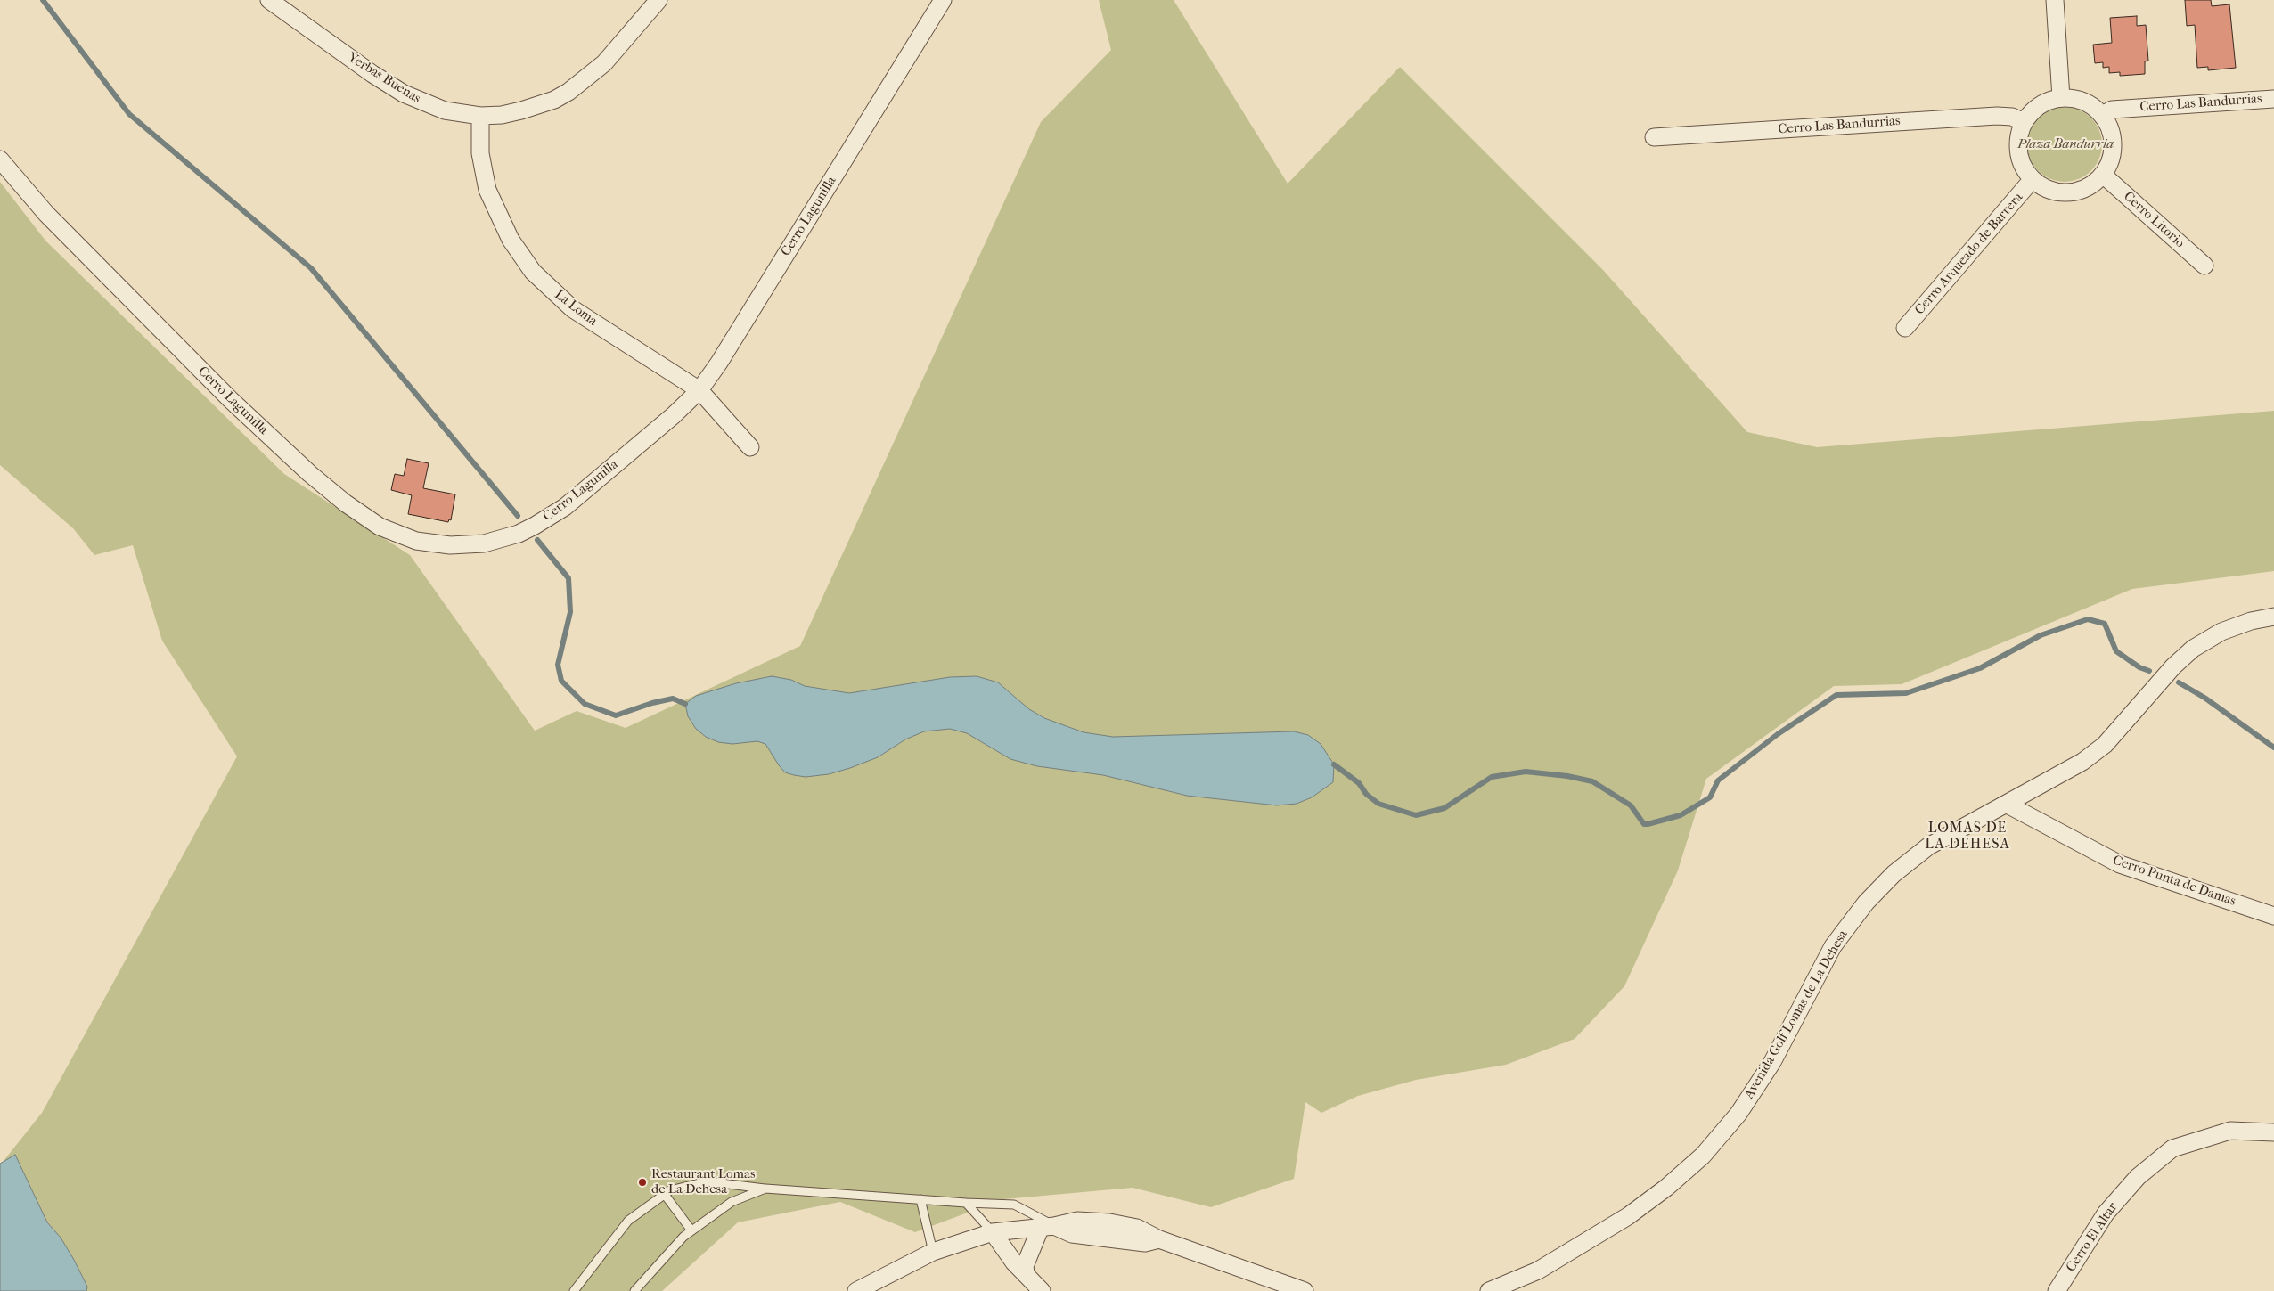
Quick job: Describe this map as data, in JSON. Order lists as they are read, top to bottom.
{
  "streets": {
    "street": [
      "Yerbas Buenas",
      "Cerro Las Bandurrias",
      "Cerro Lagunilla",
      "Cerro Litorio",
      "Cerro Arqueado de Barrera",
      "La Loma",
      "Cerro Punta de Damas",
      "Avenida Golf Lomas de La Dehesa",
      "Cerro El Altar"
    ]
  },
  "crossings": [
    ["Yerbas Buenas", "La Loma"],
    ["Cerro Las Bandurrias", "Cerro Litorio"],
    ["Cerro Las Bandurrias", "Cerro Arqueado de Barrera"],
    ["Cerro Lagunilla", "La Loma"],
    ["Cerro Litorio", "Cerro Arqueado de Barrera"],
    ["Cerro Punta de Damas", "Avenida Golf Lomas de La Dehesa"]
  ],
  "districts": ["LOMAS DE LA DEHESA"],
  "parks": ["Plaza Bandurria"],
  "places": ["Restaurant Lomas de La Dehesa"]
}
